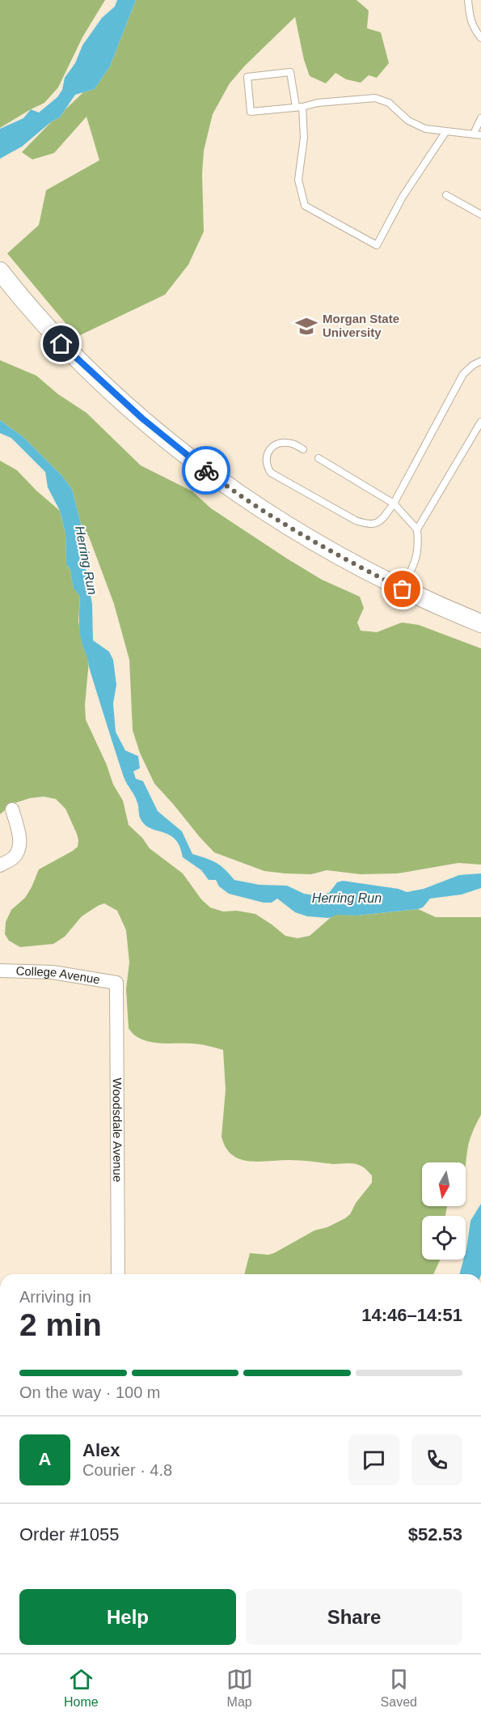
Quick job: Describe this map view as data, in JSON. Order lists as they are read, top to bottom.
{
  "streets": {
    "street": ["College Avenue", "Woodsdale Avenue"]
  },
  "crossings": [
    ["College Avenue", "Woodsdale Avenue"]
  ],
  "water": ["Herring Run"],
  "places": {
    "school or university": ["Morgan State University"]
  },
  "north": "bottom",
  "page": {
    "heading": ["2 min", "Arriving in", "14:46–14:51"],
    "panel": [
      "Alex",
      "Courier · 4.8",
      "Order #1055",
      "$52.53"
    ],
    "bar": "On the way · 100 m",
    "round": "A",
    "buttons": ["Help", "Share"],
    "tabs": ["Home", "Map", "Saved"]
  }
}
